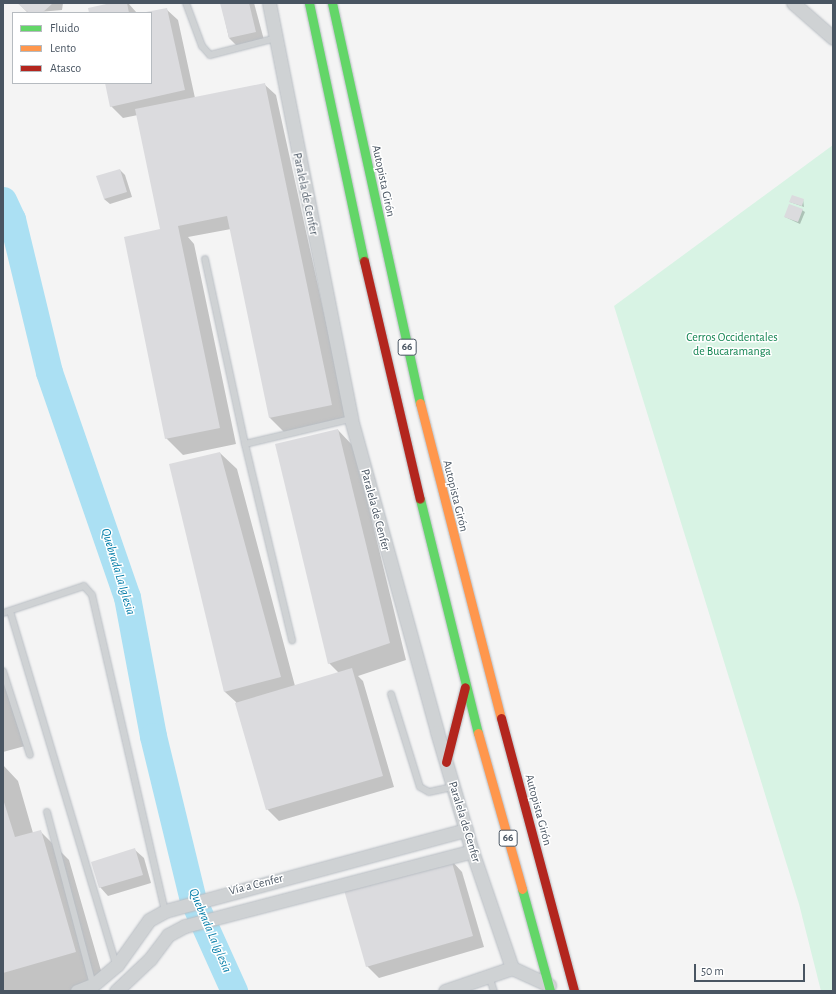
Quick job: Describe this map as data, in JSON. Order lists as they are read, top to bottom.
{
  "streets": {
    "highway": ["Autopista Girón", "66"],
    "street": ["Paralela de Cenfer", "Vía a Cenfer"]
  },
  "crossings": [
    ["Paralela de Cenfer", "Vía a Cenfer"]
  ],
  "water": ["Quebrada La Iglesia"],
  "parks": ["Cerros Occidentales de Bucaramanga"],
  "legend": ["Fluido", "Lento", "Atasco"],
  "scale_bar": "50 m"
}
